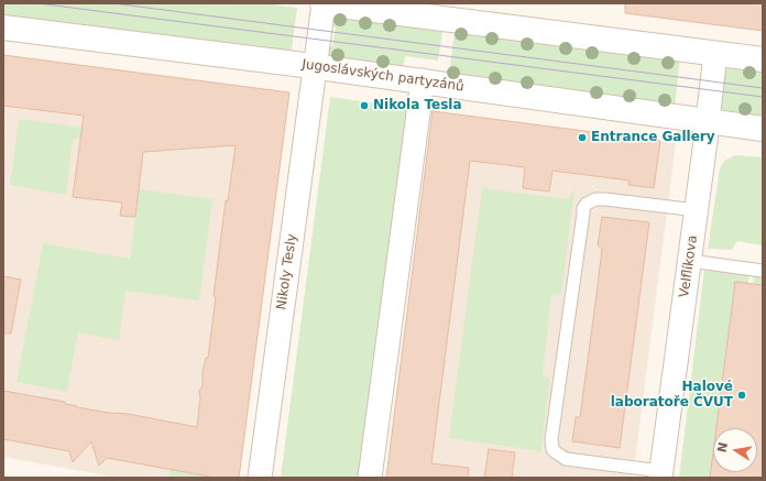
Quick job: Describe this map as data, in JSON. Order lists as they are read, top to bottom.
{
  "streets": {
    "main road": ["Jugoslávských partyzánů"],
    "street": ["Velflíkova", "Nikoly Tesly"]
  },
  "crossings": [
    ["Jugoslávských partyzánů", "Velflíkova"],
    ["Jugoslávských partyzánů", "Nikoly Tesly"]
  ],
  "places": ["Nikola Tesla", "Entrance Gallery", "Halové laboratoře ČVUT"],
  "north": "left"
}
